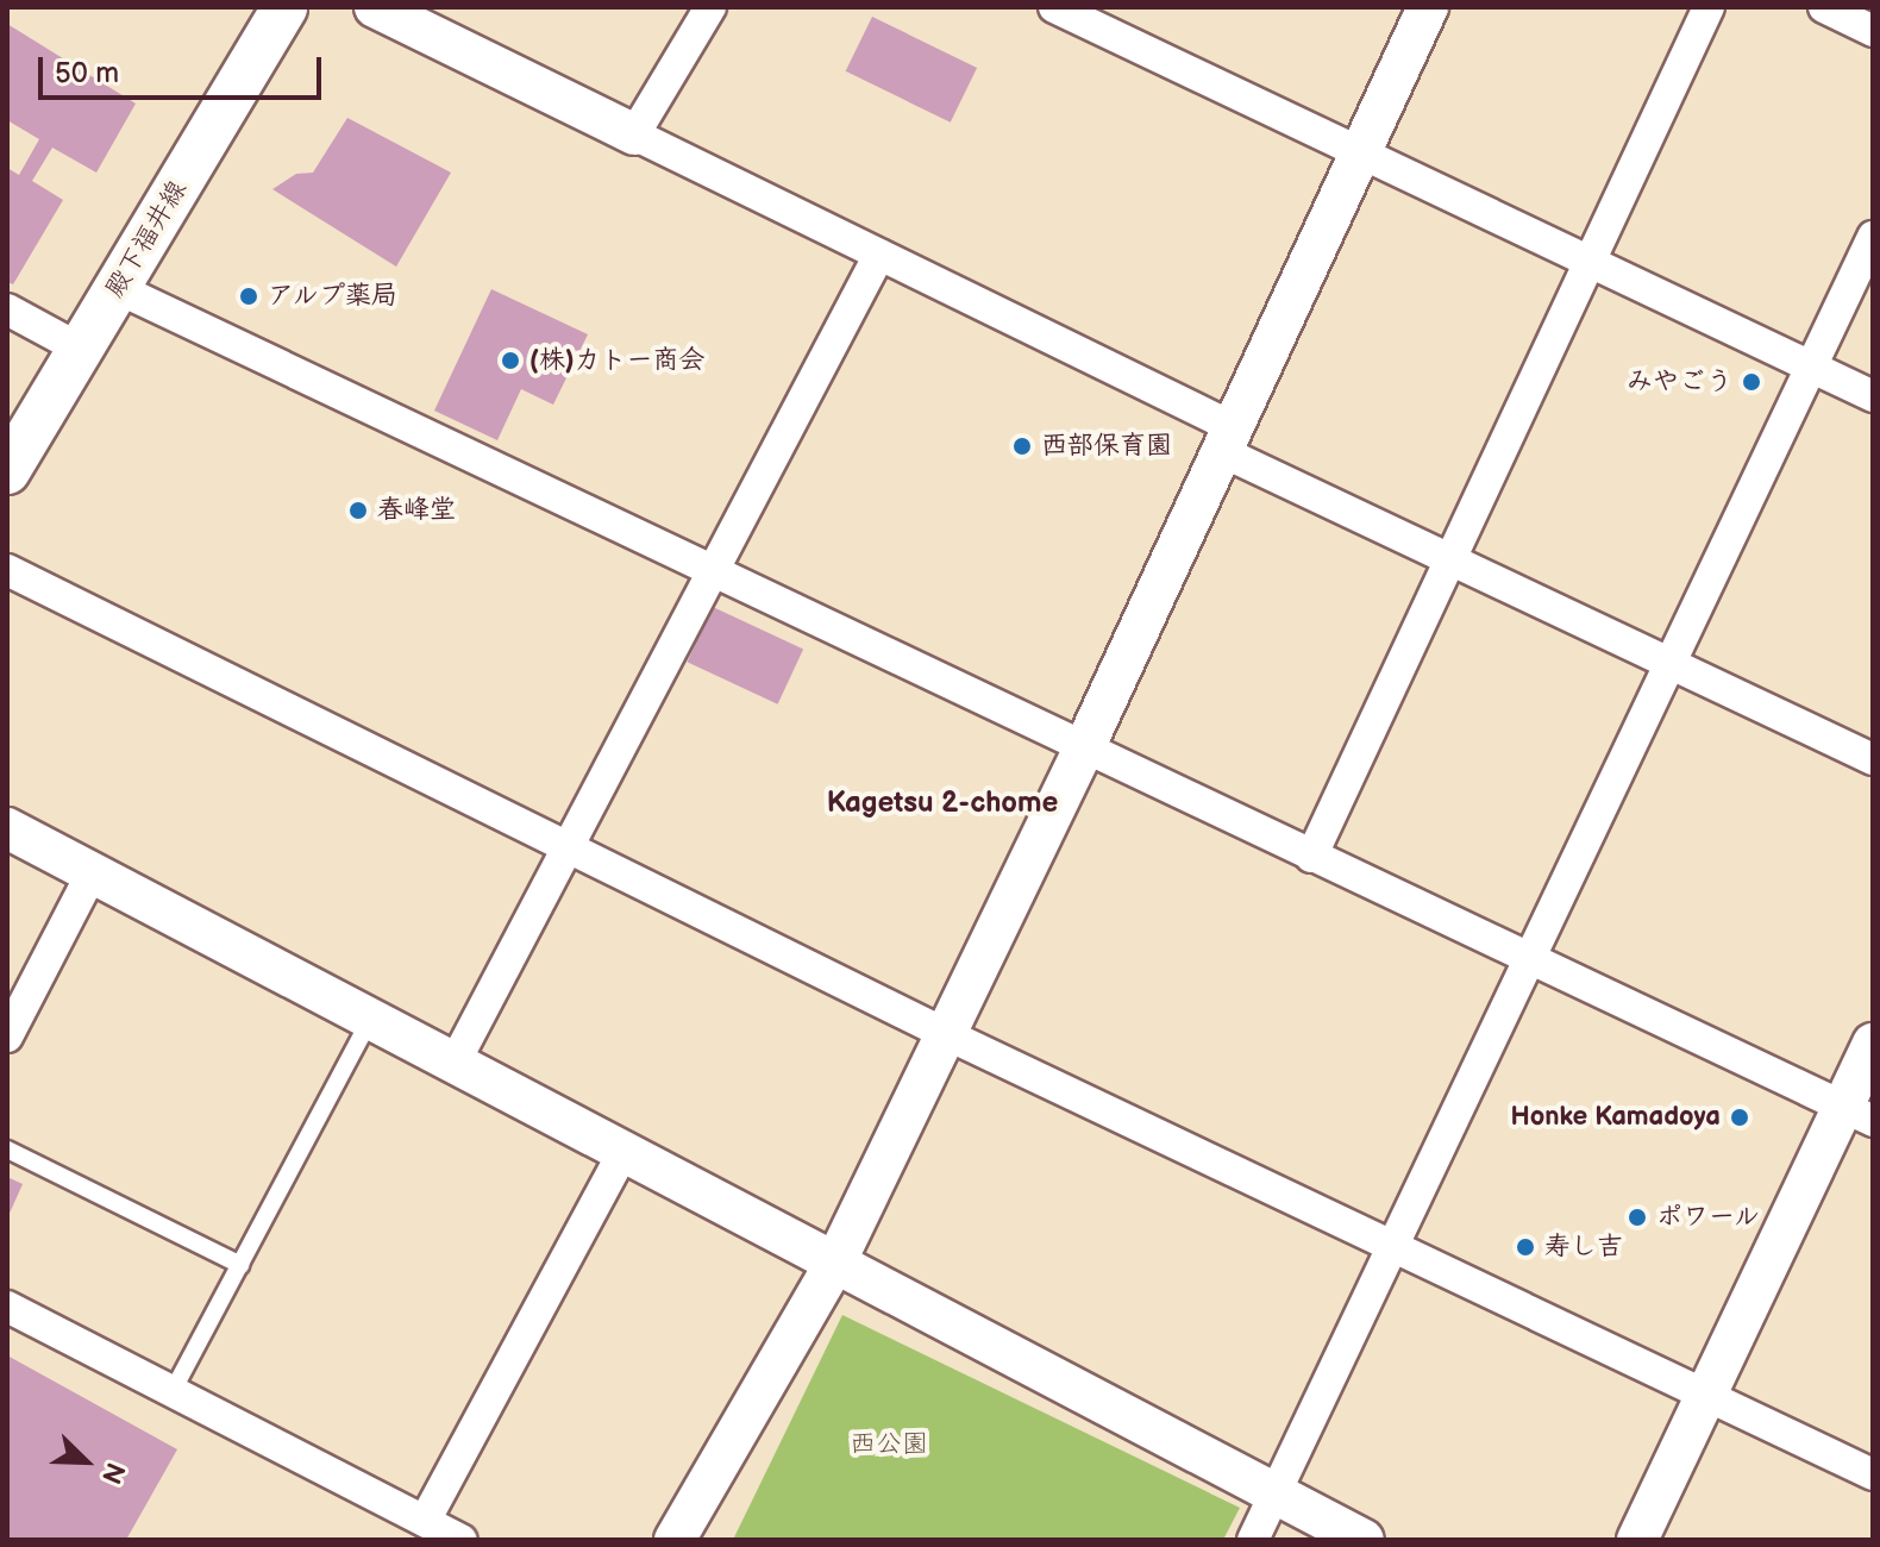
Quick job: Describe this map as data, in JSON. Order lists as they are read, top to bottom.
{
  "streets": {
    "main road": ["殿下福井線"]
  },
  "districts": ["Kagetsu 2-chome"],
  "parks": ["西公園"],
  "places": [
    "アルプ薬局",
    "(株)カトー商会",
    "みやごう",
    "西部保育園",
    "春峰堂",
    "Honke Kamadoya",
    "ポワール",
    "寿し吉"
  ],
  "scale_bar": "50 m",
  "north": "bottom right"
}
